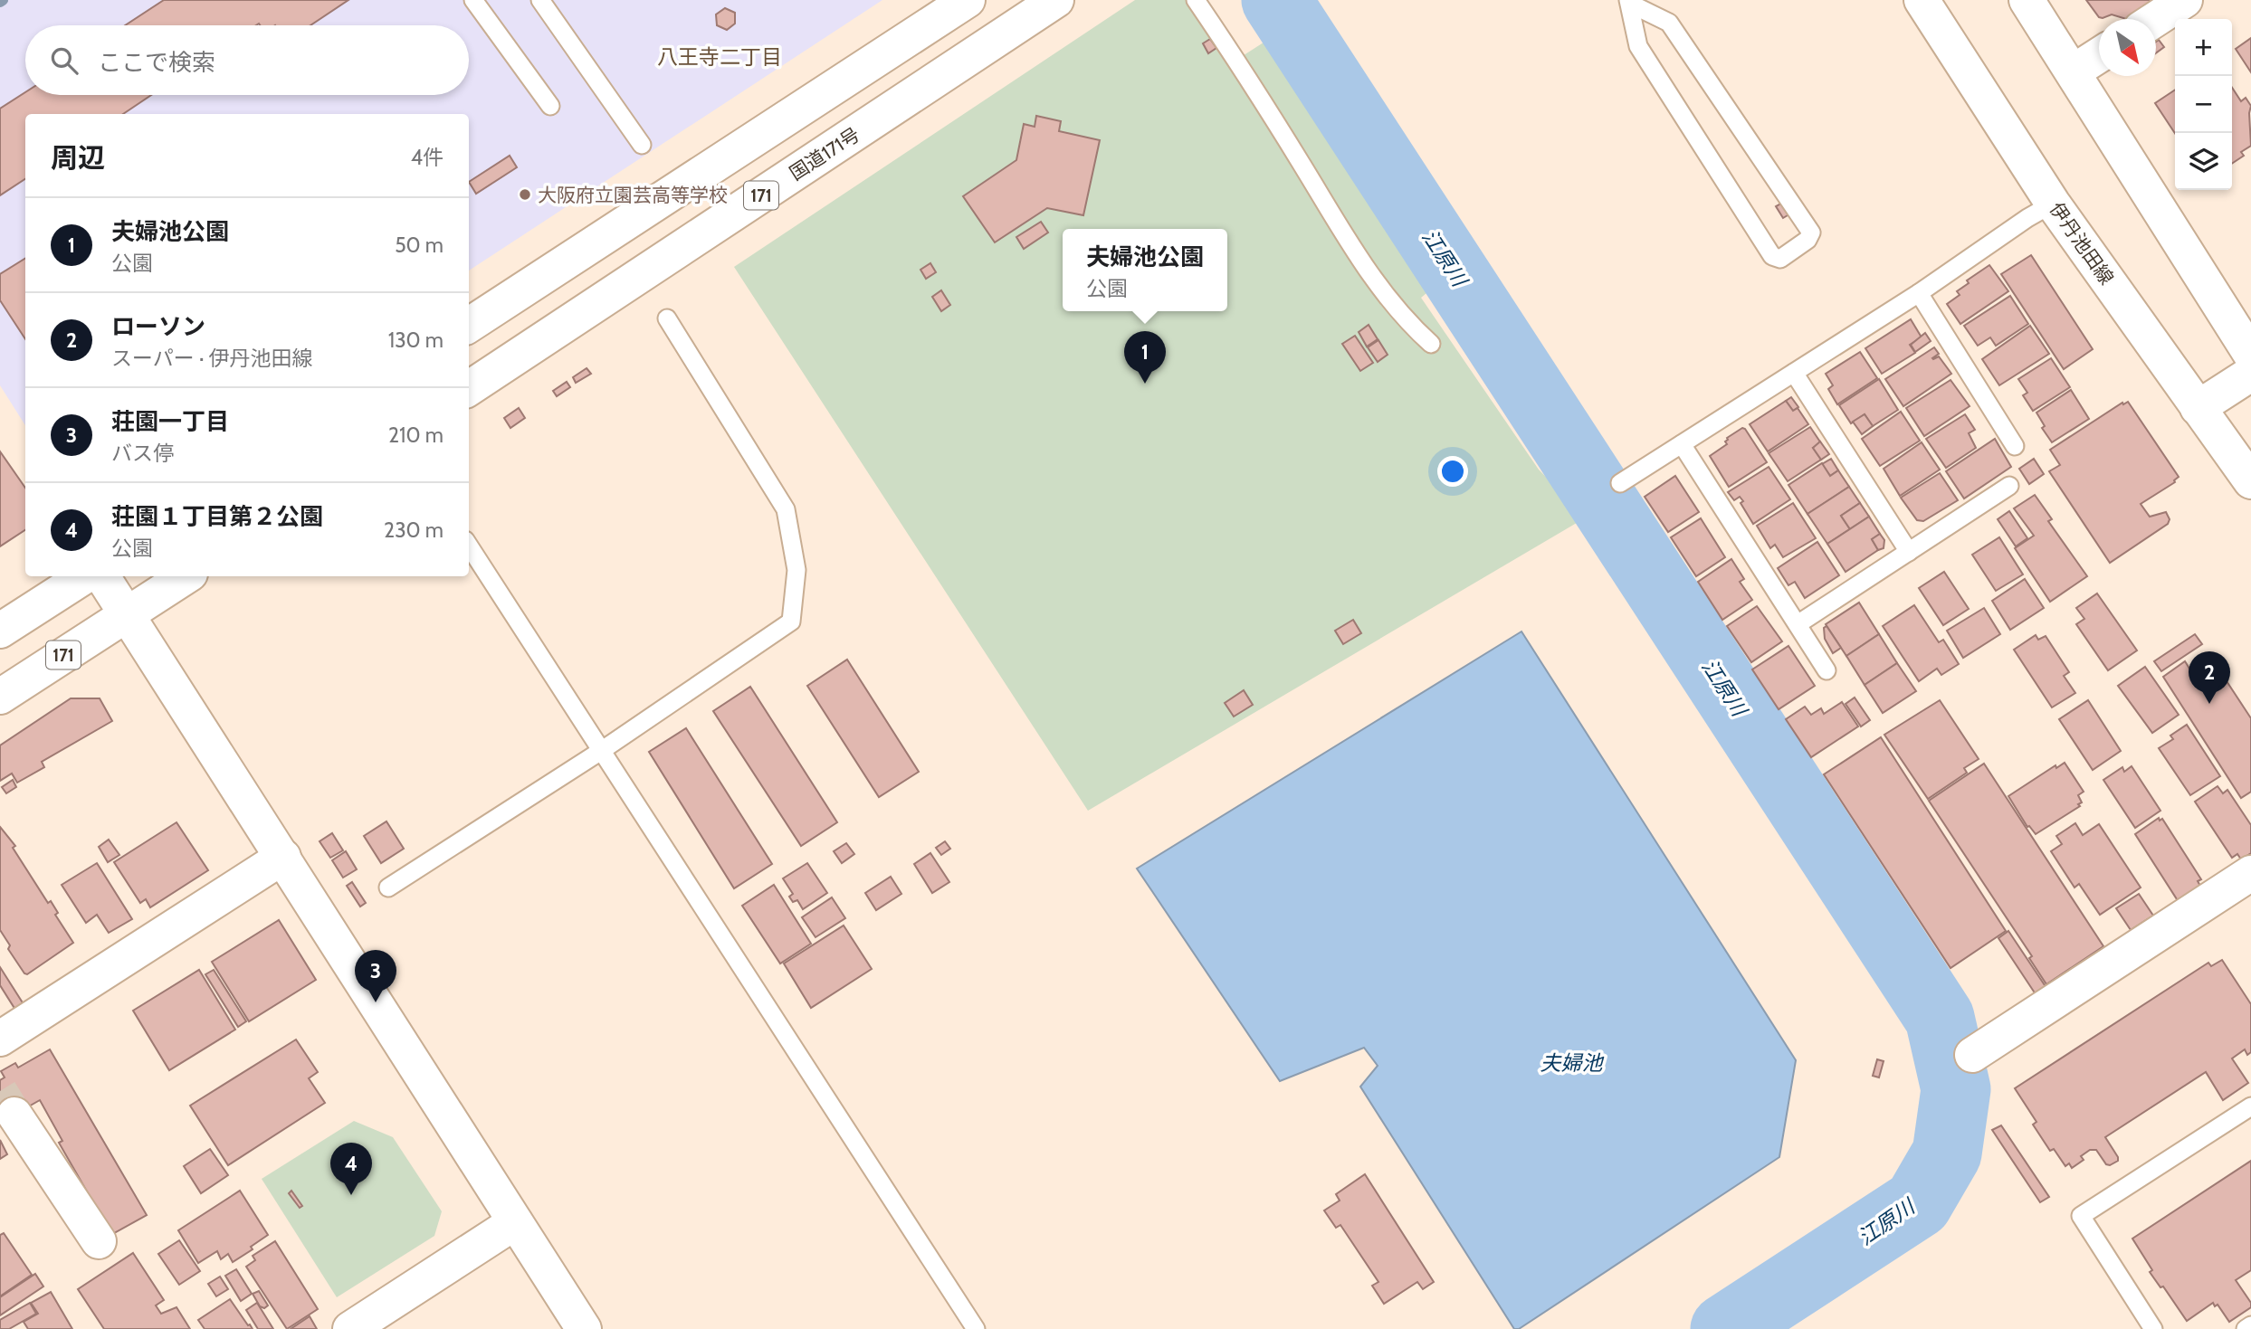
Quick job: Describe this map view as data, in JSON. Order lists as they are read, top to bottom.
{
  "streets": {
    "main road": ["国道171号", "171", "伊丹池田線"]
  },
  "districts": ["八王寺二丁目"],
  "water": ["江原川", "夫婦池"],
  "places": ["大阪府立園芸高等学校"],
  "north": "bottom right",
  "page": {
    "map_buttons": ["+", "−"],
    "search": "ここで検索",
    "heading": ["周辺", "4件"],
    "list": [
      {
        "mark": "1",
        "name": "夫婦池公園",
        "note": "公園",
        "value": "50 m"
      },
      {
        "mark": "2",
        "name": "ローソン",
        "note": "スーパー · 伊丹池田線",
        "value": "130 m"
      },
      {
        "mark": "3",
        "name": "荘園一丁目",
        "note": "バス停",
        "value": "210 m"
      },
      {
        "mark": "4",
        "name": "荘園１丁目第２公園",
        "note": "公園",
        "value": "230 m"
      }
    ],
    "popup": ["夫婦池公園", "公園"],
    "pins": [
      "1",
      "2",
      "3",
      "4"
    ]
  }
}
